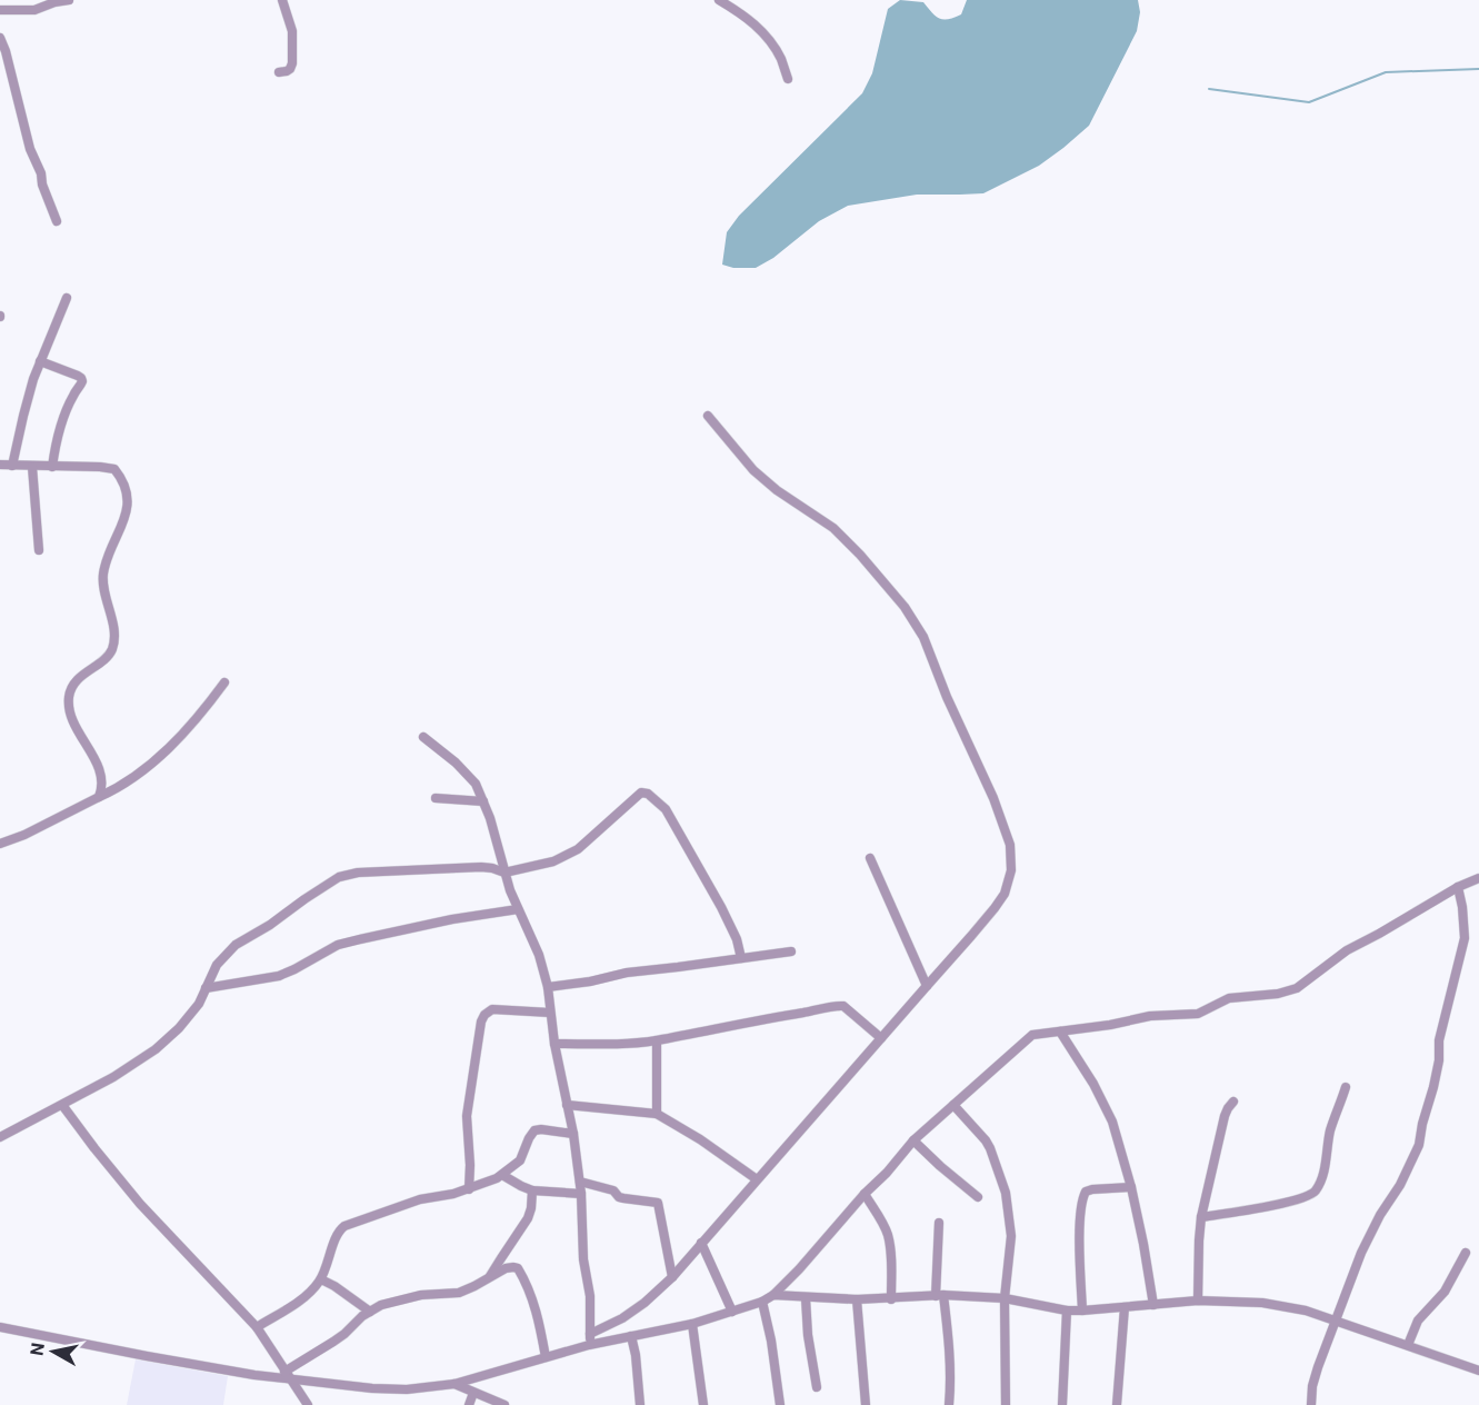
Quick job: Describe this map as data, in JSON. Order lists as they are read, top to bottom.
{
  "north": "left"
}
